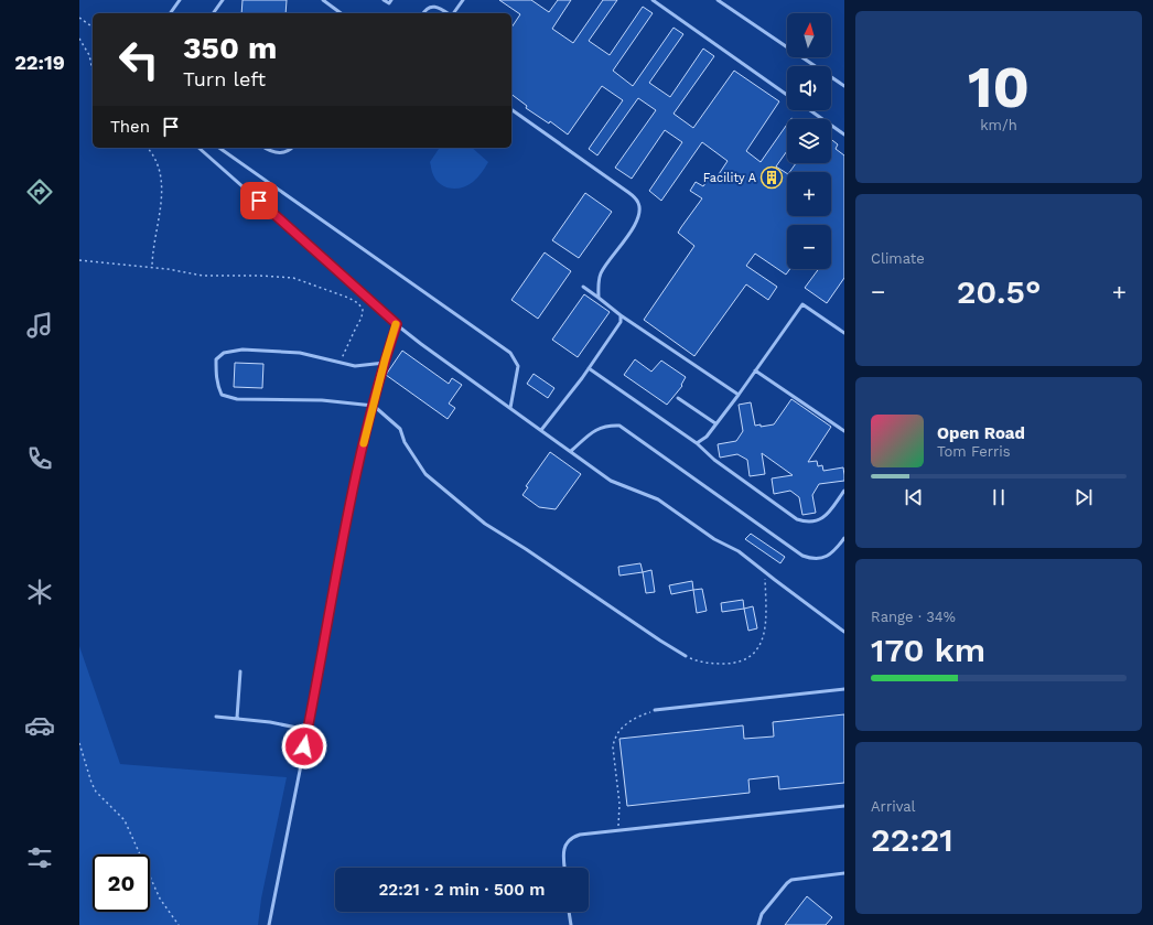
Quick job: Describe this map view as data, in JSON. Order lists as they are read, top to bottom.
{
  "places": {
    "building": ["Facility A"]
  },
  "north": "top",
  "page": {
    "tabs": "22:19",
    "tile": [
      ["10", "km/h"],
      "Climate",
      ["Range · 34%", "170 km"],
      ["Arrival", "22:21"]
    ],
    "map_buttons": ["+", "−"],
    "turn": ["350 m", "Turn left"],
    "then": "Then",
    "heat": ["−", "20.5°", "+"],
    "song": ["Open Road", "Tom Ferris"],
    "limit": "20",
    "trip": "22:21 · 2 min · 500 m"
  }
}
